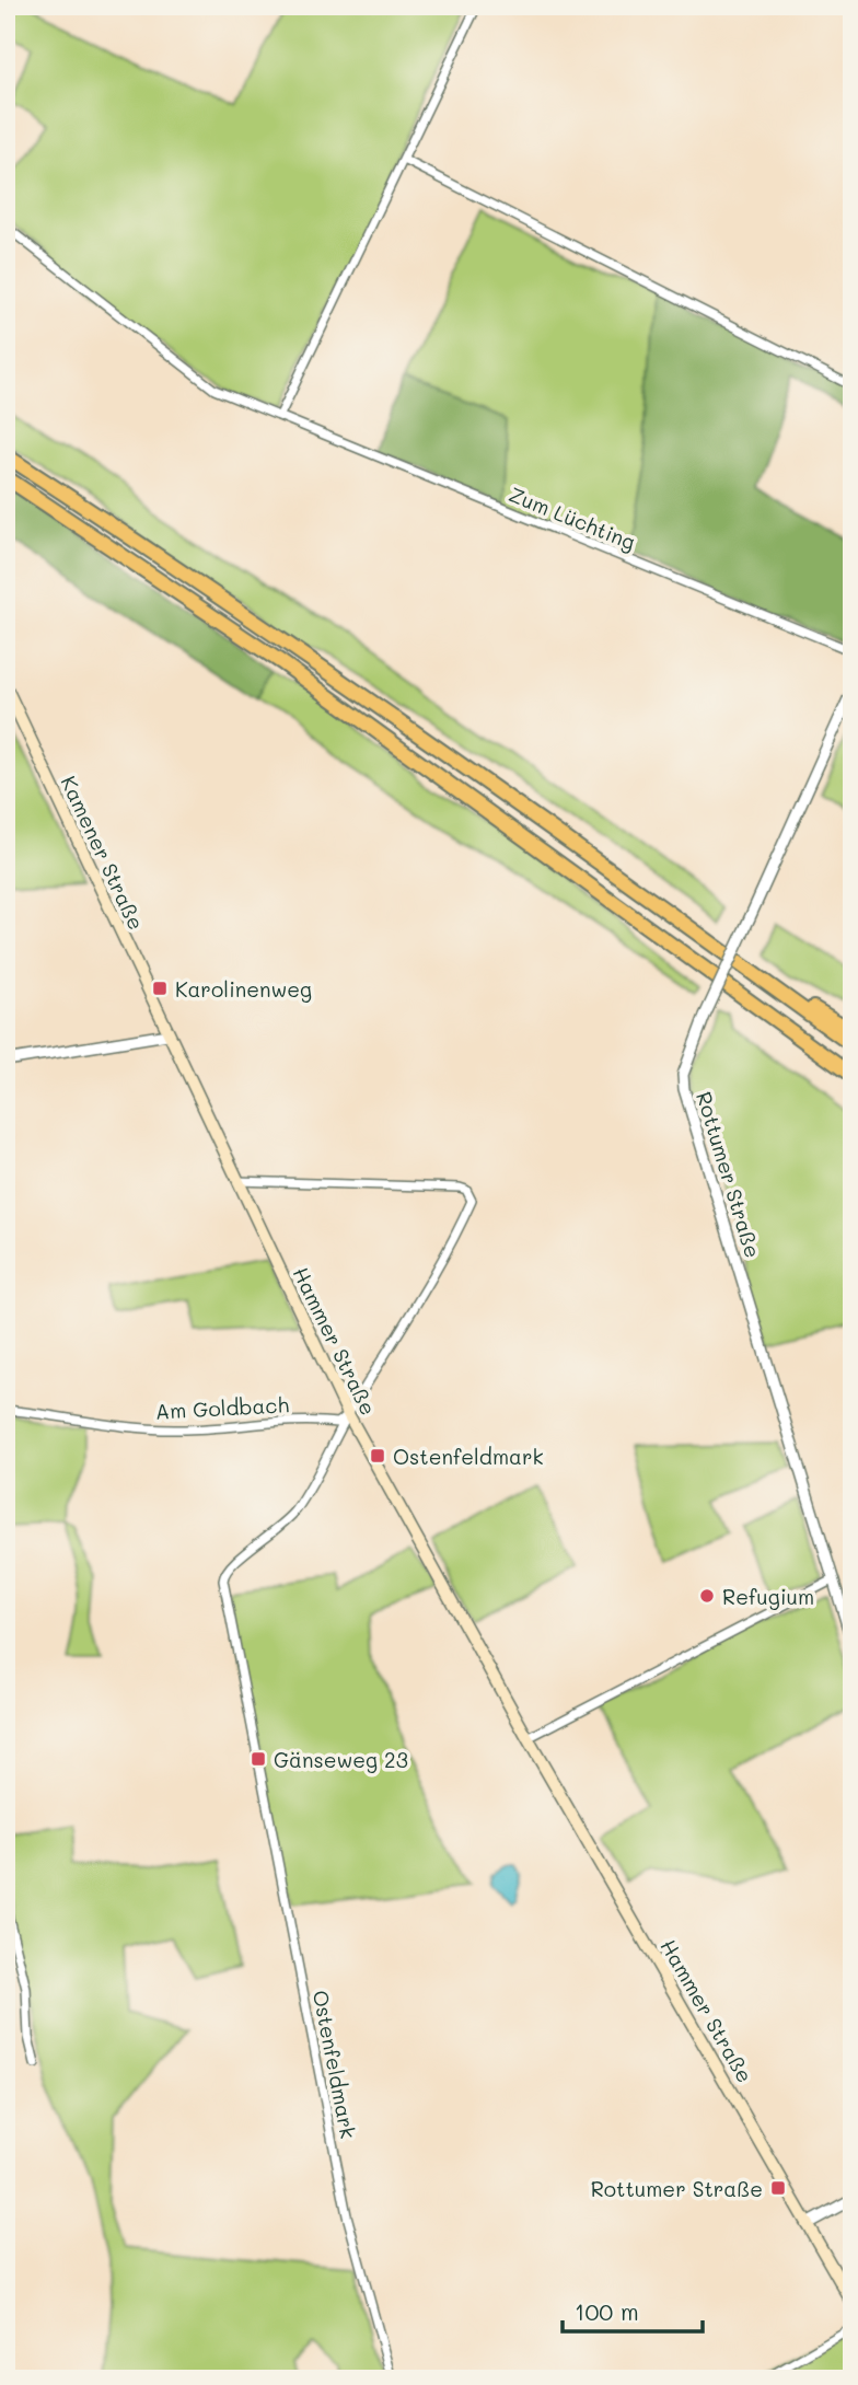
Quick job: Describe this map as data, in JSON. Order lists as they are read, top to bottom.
{
  "streets": {
    "main road": ["Kamener Straße", "Hammer Straße"],
    "street": [
      "Zum Lüchting",
      "Rottumer Straße",
      "Am Goldbach",
      "Ostenfeldmark"
    ]
  },
  "crossings": [
    ["Kamener Straße", "Hammer Straße"],
    ["Hammer Straße", "Am Goldbach"],
    ["Hammer Straße", "Ostenfeldmark"],
    ["Am Goldbach", "Ostenfeldmark"]
  ],
  "places": {
    "transit": [
      "Karolinenweg",
      "Ostenfeldmark",
      "Gänseweg 23",
      "Rottumer Straße"
    ],
    "other": ["Refugium"]
  },
  "scale_bar": "100 m"
}
